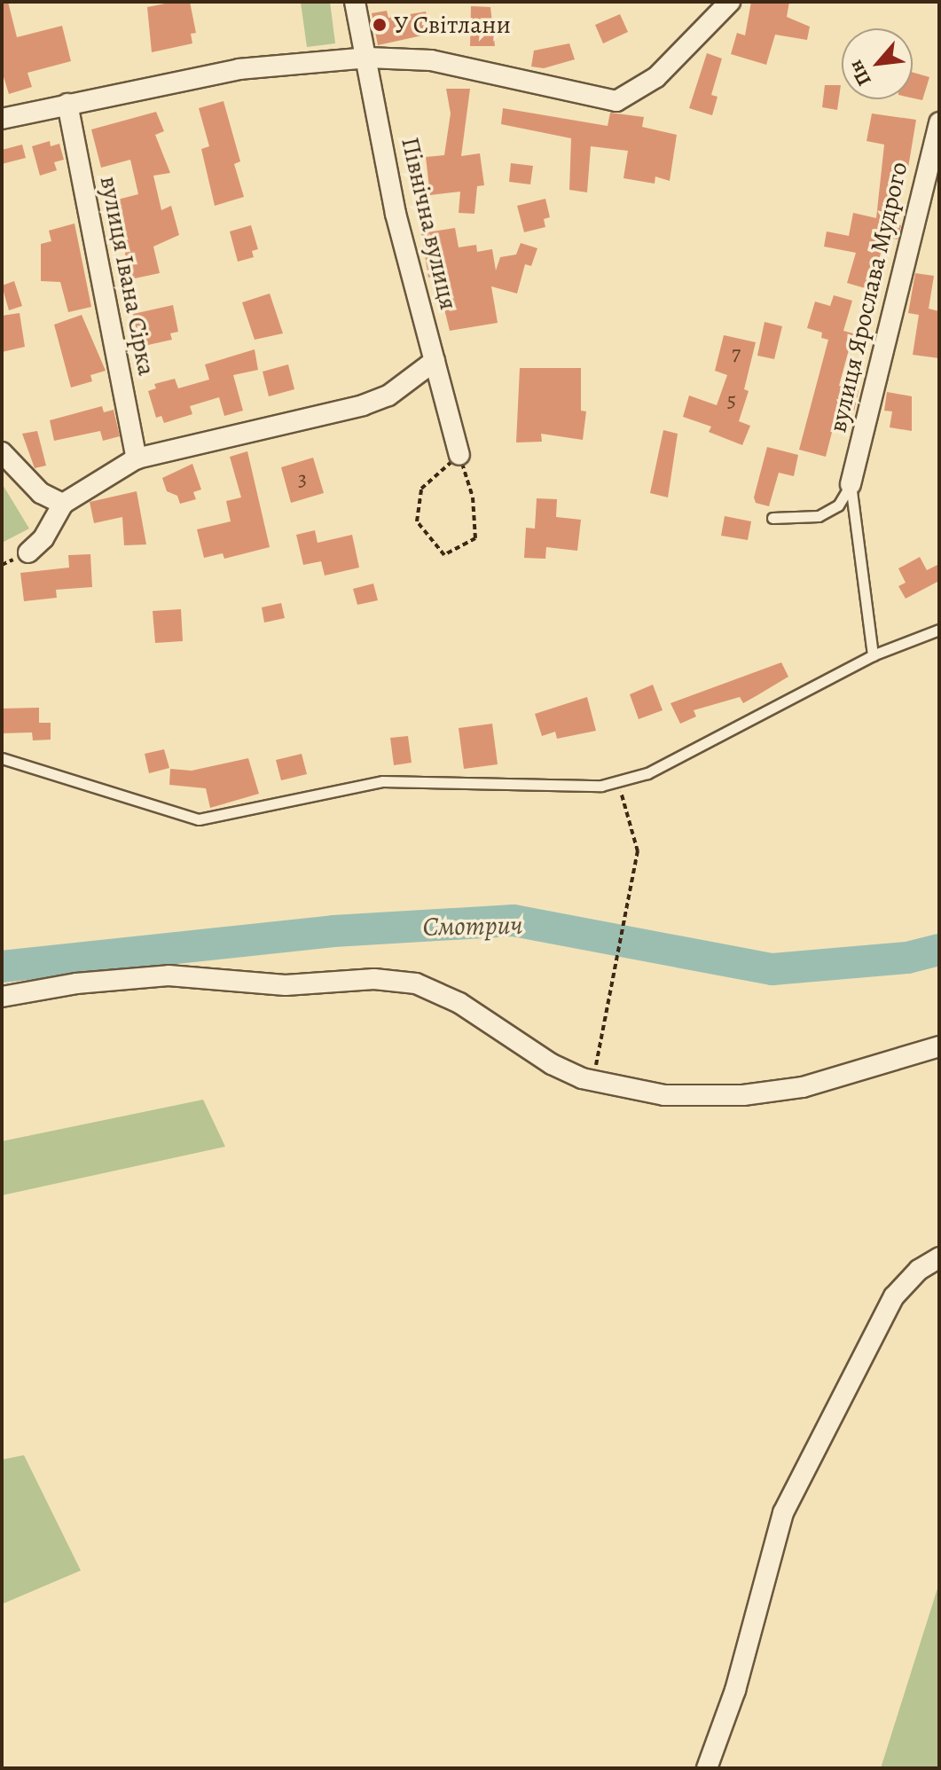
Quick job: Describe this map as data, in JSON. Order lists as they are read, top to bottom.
{
  "streets": {
    "street": ["Північна вулиця", "вулиця Івана Сірка", "вулиця Ярослава Мудрого"]
  },
  "water": ["Смотрич"],
  "places": ["У Світлани"],
  "house_numbers": ["7", "5", "3"],
  "north": "bottom left"
}
